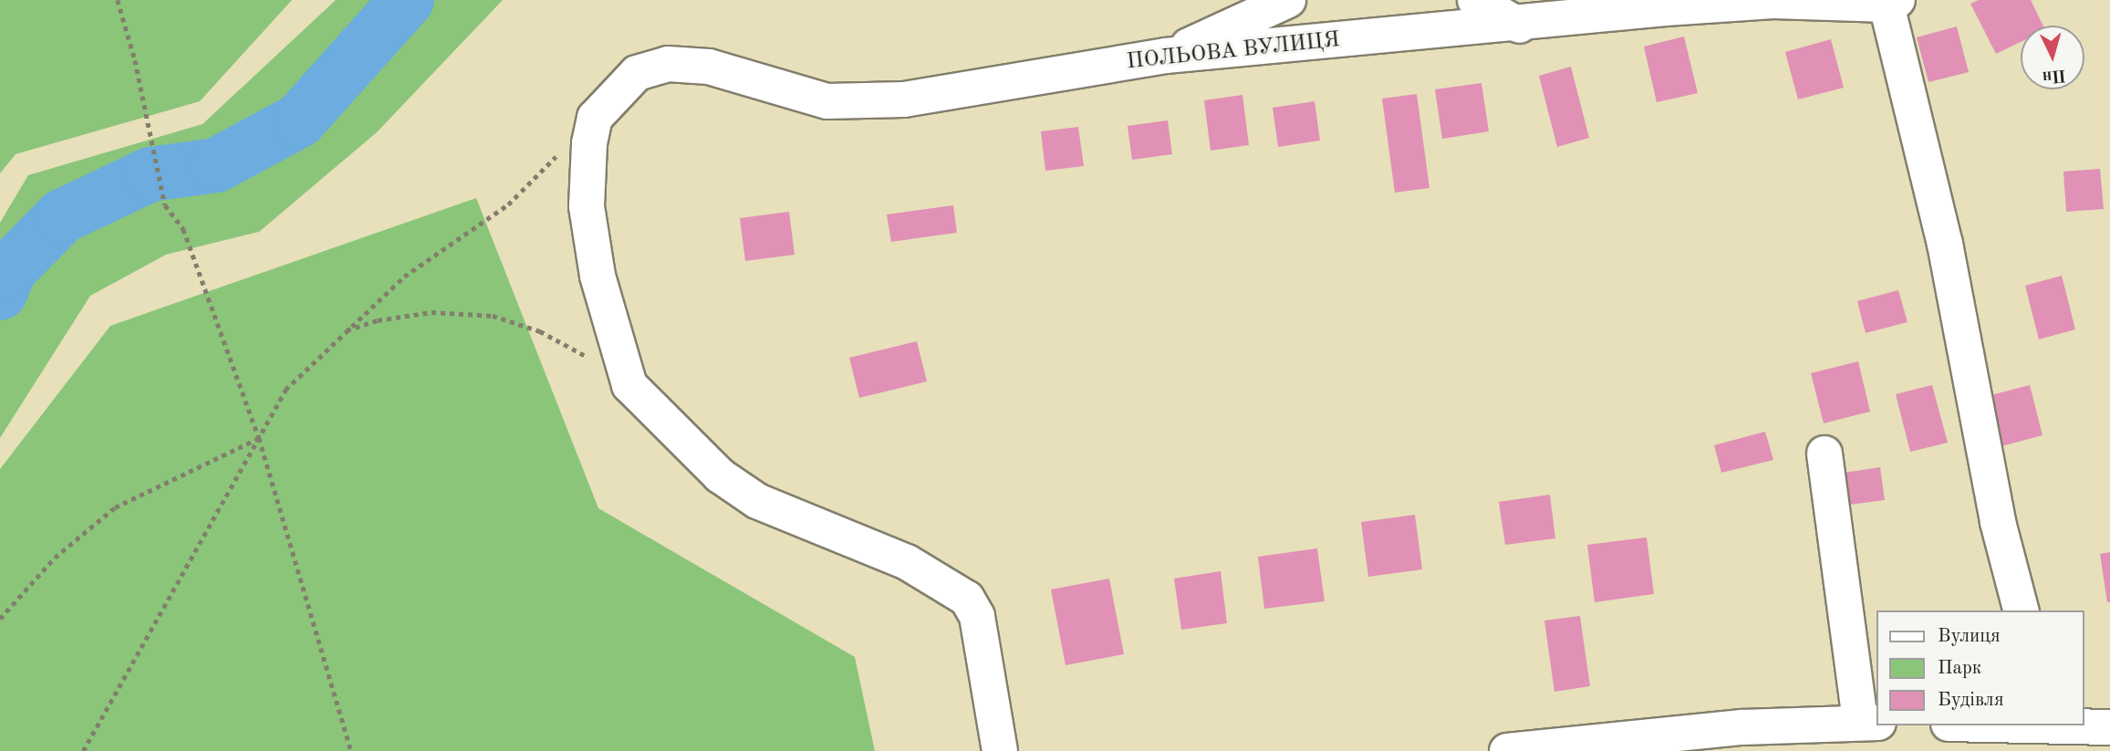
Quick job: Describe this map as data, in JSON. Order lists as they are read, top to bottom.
{
  "streets": {
    "street": ["ПОЛЬОВА ВУЛИЦЯ"]
  },
  "legend": ["Вулиця", "Парк", "Будівля"],
  "north": "bottom"
}
